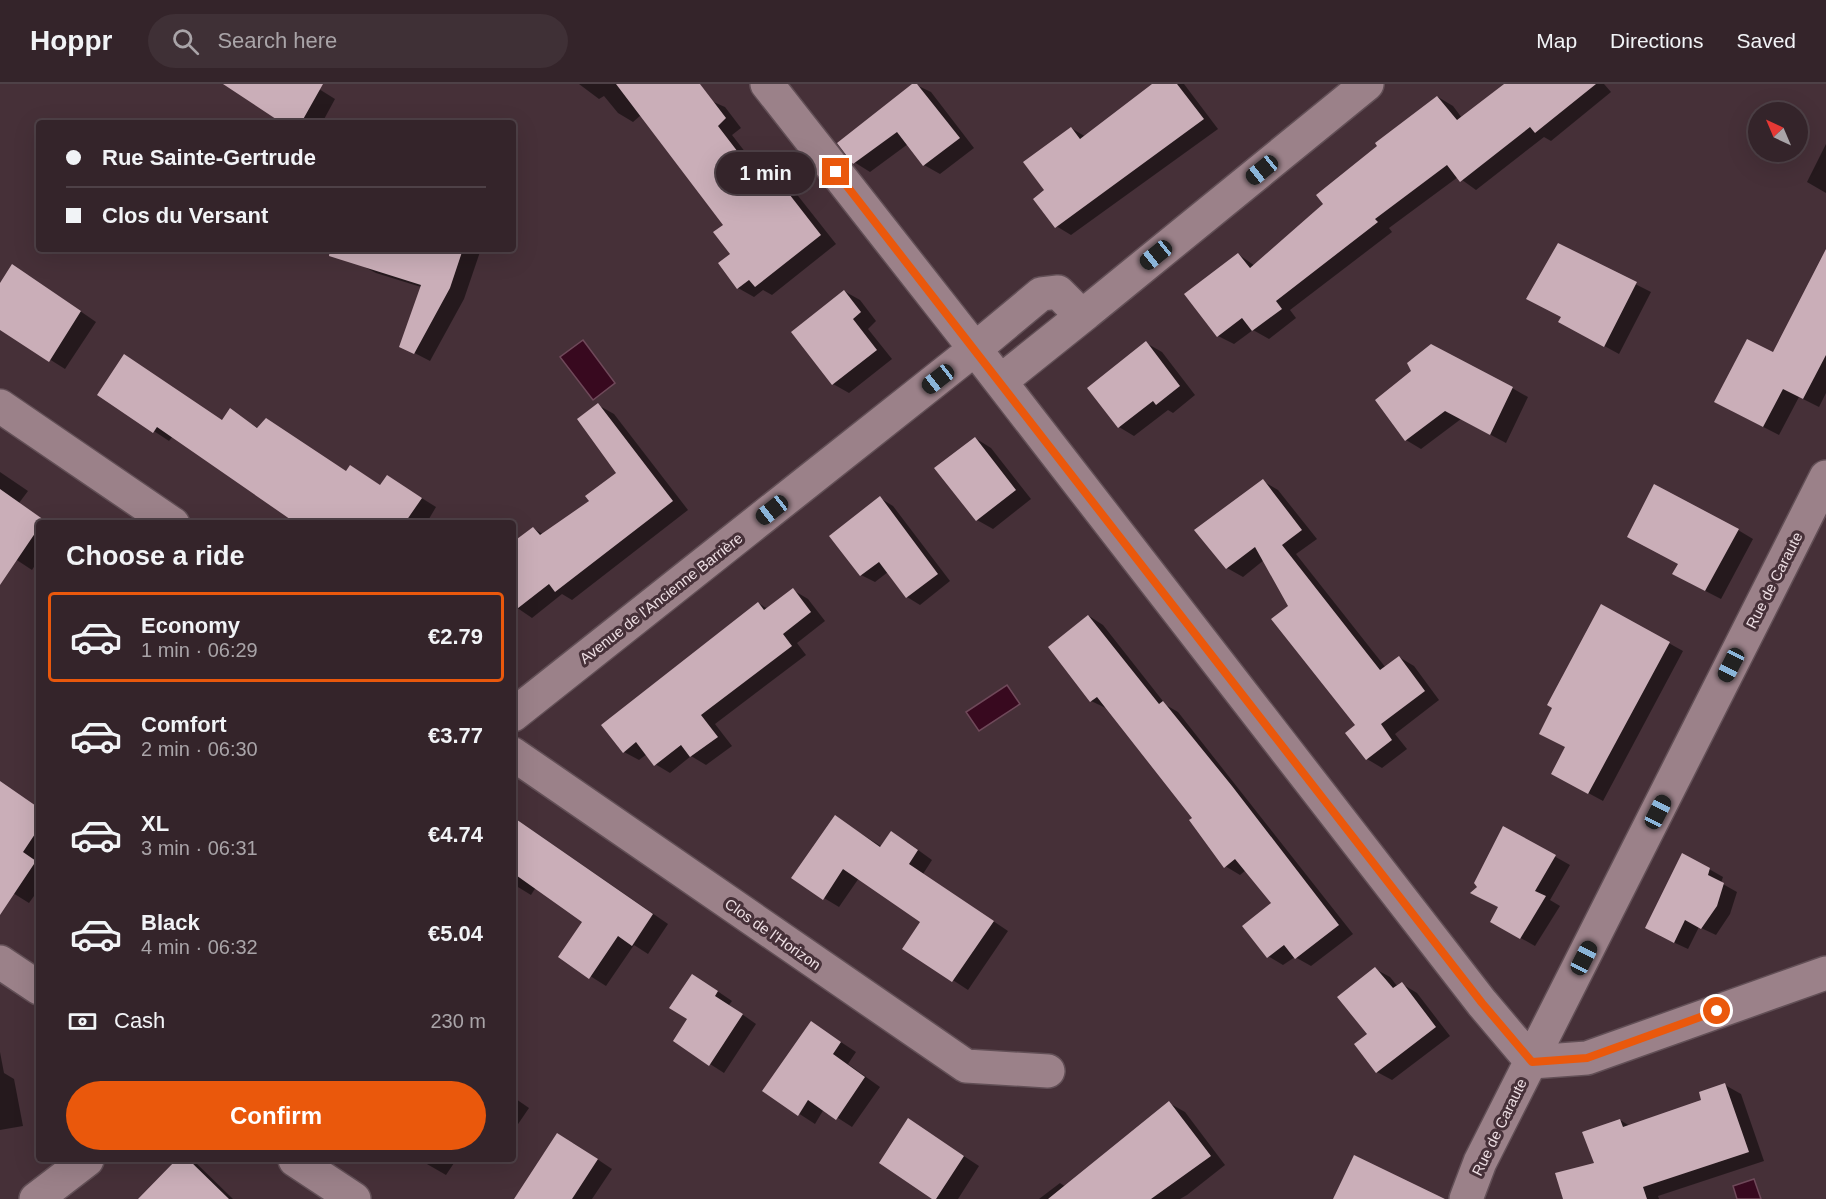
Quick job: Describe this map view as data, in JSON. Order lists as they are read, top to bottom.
{
  "streets": {
    "street": ["Rue de Caraute", "Avenue de l'Ancienne Barrière", "Clos de l'Horizon"]
  },
  "north": "top left",
  "page": {
    "header": "Hoppr",
    "search": "Search here",
    "nav": ["Map", "Directions", "Saved"],
    "banner": ["Rue Sainte-Gertrude", "Clos du Versant"],
    "bubble": "1 min",
    "heading": "Choose a ride",
    "list": [
      {
        "name": "Economy",
        "note": "1 min · 06:29",
        "value": "€2.79"
      },
      {
        "name": "Comfort",
        "note": "2 min · 06:30",
        "value": "€3.77"
      },
      {
        "name": "XL",
        "note": "3 min · 06:31",
        "value": "€4.74"
      },
      {
        "name": "Black",
        "note": "4 min · 06:32",
        "value": "€5.04"
      }
    ],
    "pay": ["Cash", "230 m"],
    "buttons": "Confirm"
  }
}
